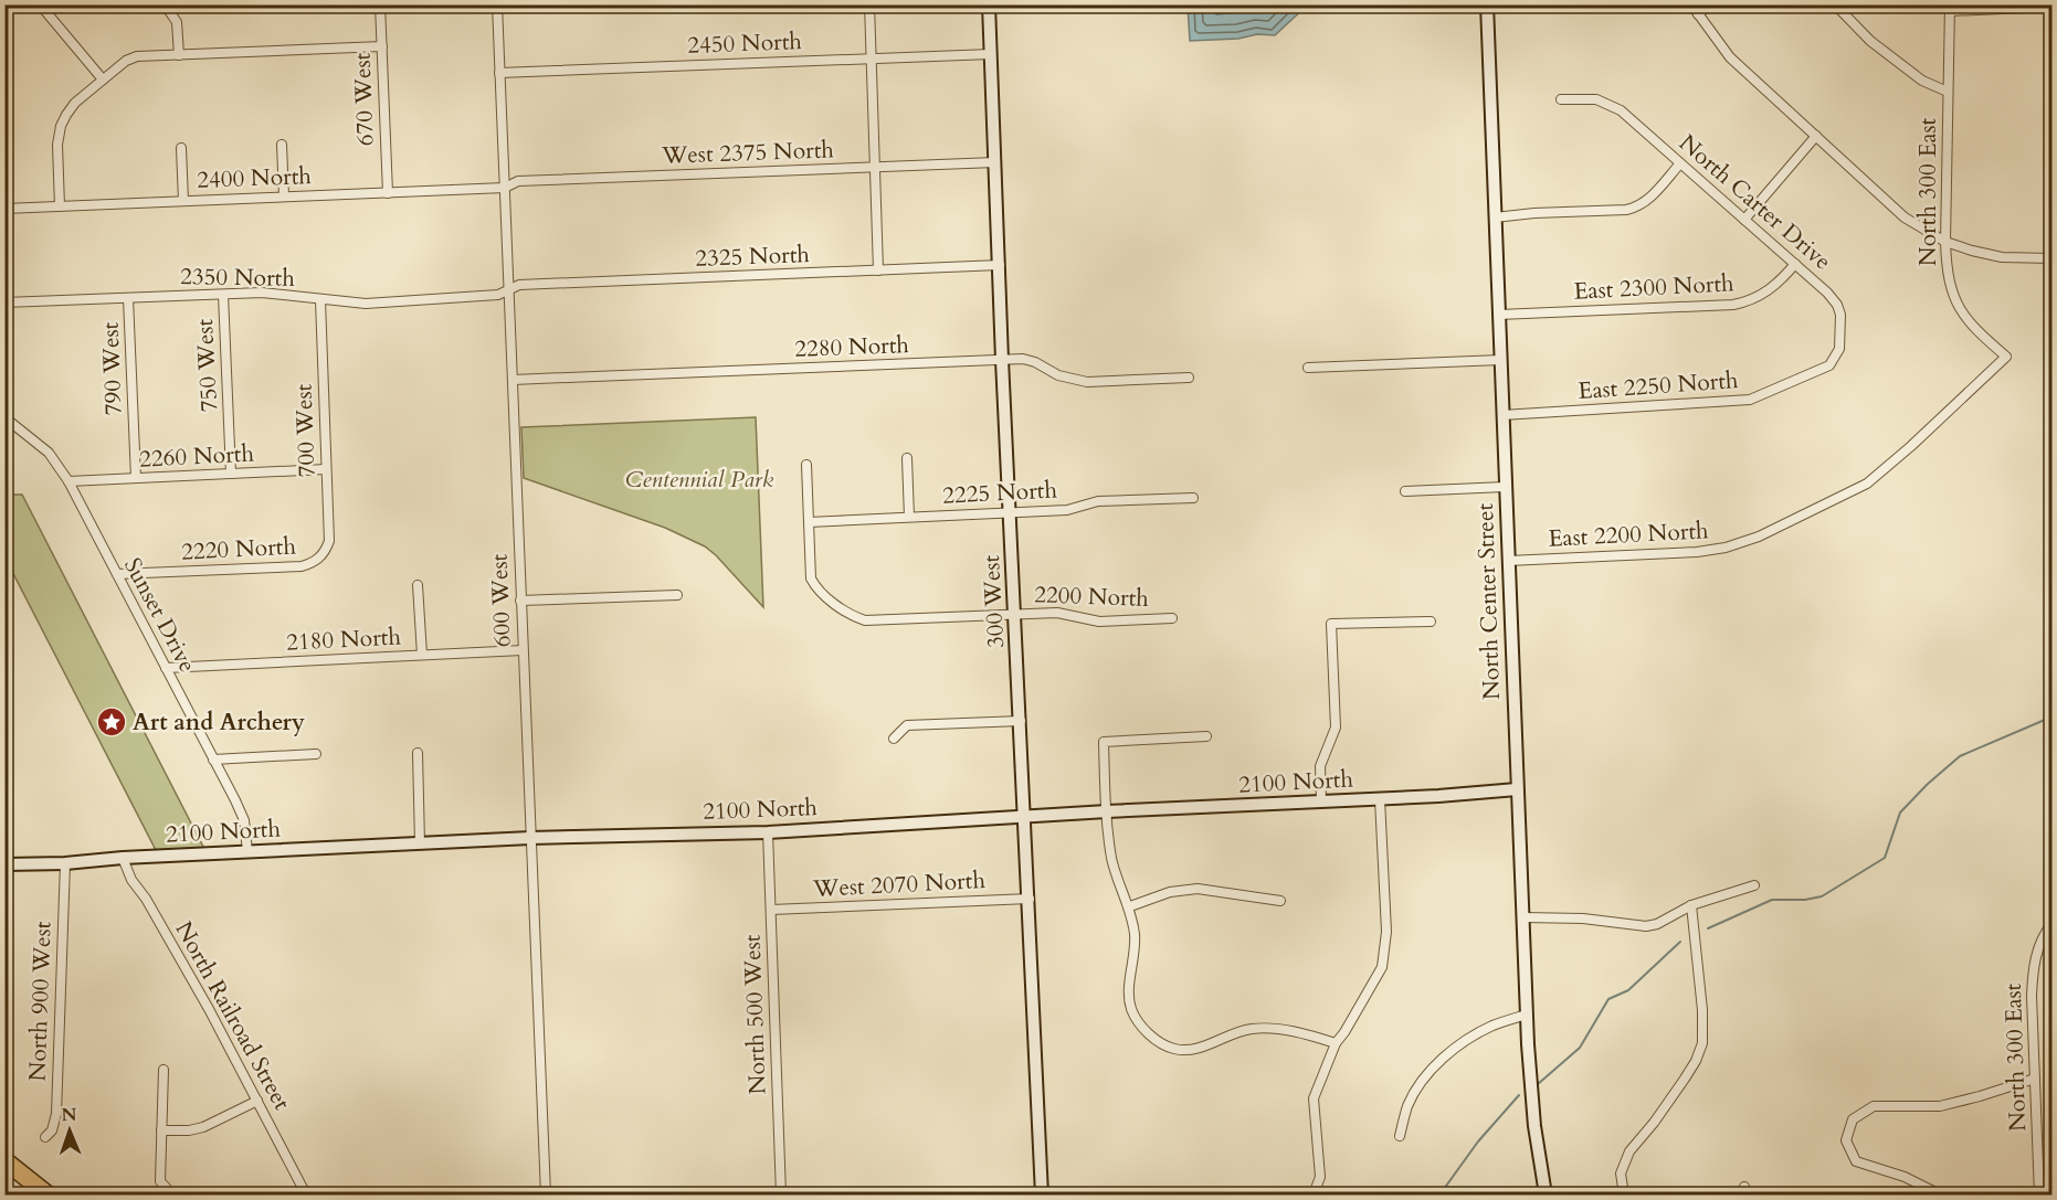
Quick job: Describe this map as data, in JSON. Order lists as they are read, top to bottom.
{
  "streets": {
    "street": [
      "2450 North",
      "670 West",
      "West 2375 North",
      "2400 North",
      "North 300 East",
      "North Carter Drive",
      "2325 North",
      "2350 North",
      "East 2300 North",
      "2280 North",
      "750 West",
      "790 West",
      "East 2250 North",
      "700 West",
      "2260 North",
      "2225 North",
      "East 2200 North",
      "2220 North",
      "2200 North",
      "600 West",
      "300 West",
      "North Center Street",
      "Sunset Drive",
      "2180 North",
      "2100 North",
      "West 2070 North",
      "North 900 West",
      "North 500 West",
      "North Railroad Street"
    ]
  },
  "crossings": [
    ["2450 North", "600 West"],
    ["2450 North", "300 West"],
    ["670 West", "2400 North"],
    ["West 2375 North", "2400 North"],
    ["West 2375 North", "600 West"],
    ["West 2375 North", "300 West"],
    ["2400 North", "600 West"],
    ["North 300 East", "East 2200 North"],
    ["North Carter Drive", "East 2300 North"],
    ["North Carter Drive", "East 2250 North"],
    ["2325 North", "2350 North"],
    ["2325 North", "600 West"],
    ["2325 North", "300 West"],
    ["2350 North", "750 West"],
    ["2350 North", "790 West"],
    ["2350 North", "700 West"],
    ["2350 North", "600 West"],
    ["East 2300 North", "North Center Street"],
    ["2280 North", "600 West"],
    ["2280 North", "300 West"],
    ["750 West", "2260 North"],
    ["790 West", "2260 North"],
    ["East 2250 North", "North Center Street"],
    ["700 West", "2260 North"],
    ["700 West", "2220 North"],
    ["2260 North", "Sunset Drive"],
    ["2225 North", "2200 North"],
    ["2225 North", "300 West"],
    ["East 2200 North", "North Center Street"],
    ["2220 North", "Sunset Drive"],
    ["2200 North", "300 West"],
    ["600 West", "2180 North"],
    ["600 West", "2100 North"],
    ["300 West", "2100 North"],
    ["300 West", "West 2070 North"],
    ["North Center Street", "2100 North"],
    ["Sunset Drive", "2180 North"],
    ["Sunset Drive", "2100 North"],
    ["2100 North", "North 900 West"],
    ["2100 North", "North 500 West"],
    ["2100 North", "North Railroad Street"],
    ["West 2070 North", "North 500 West"]
  ],
  "parks": ["Centennial Park"],
  "places": {
    "place": ["Art and Archery"]
  },
  "north": "top"
}
